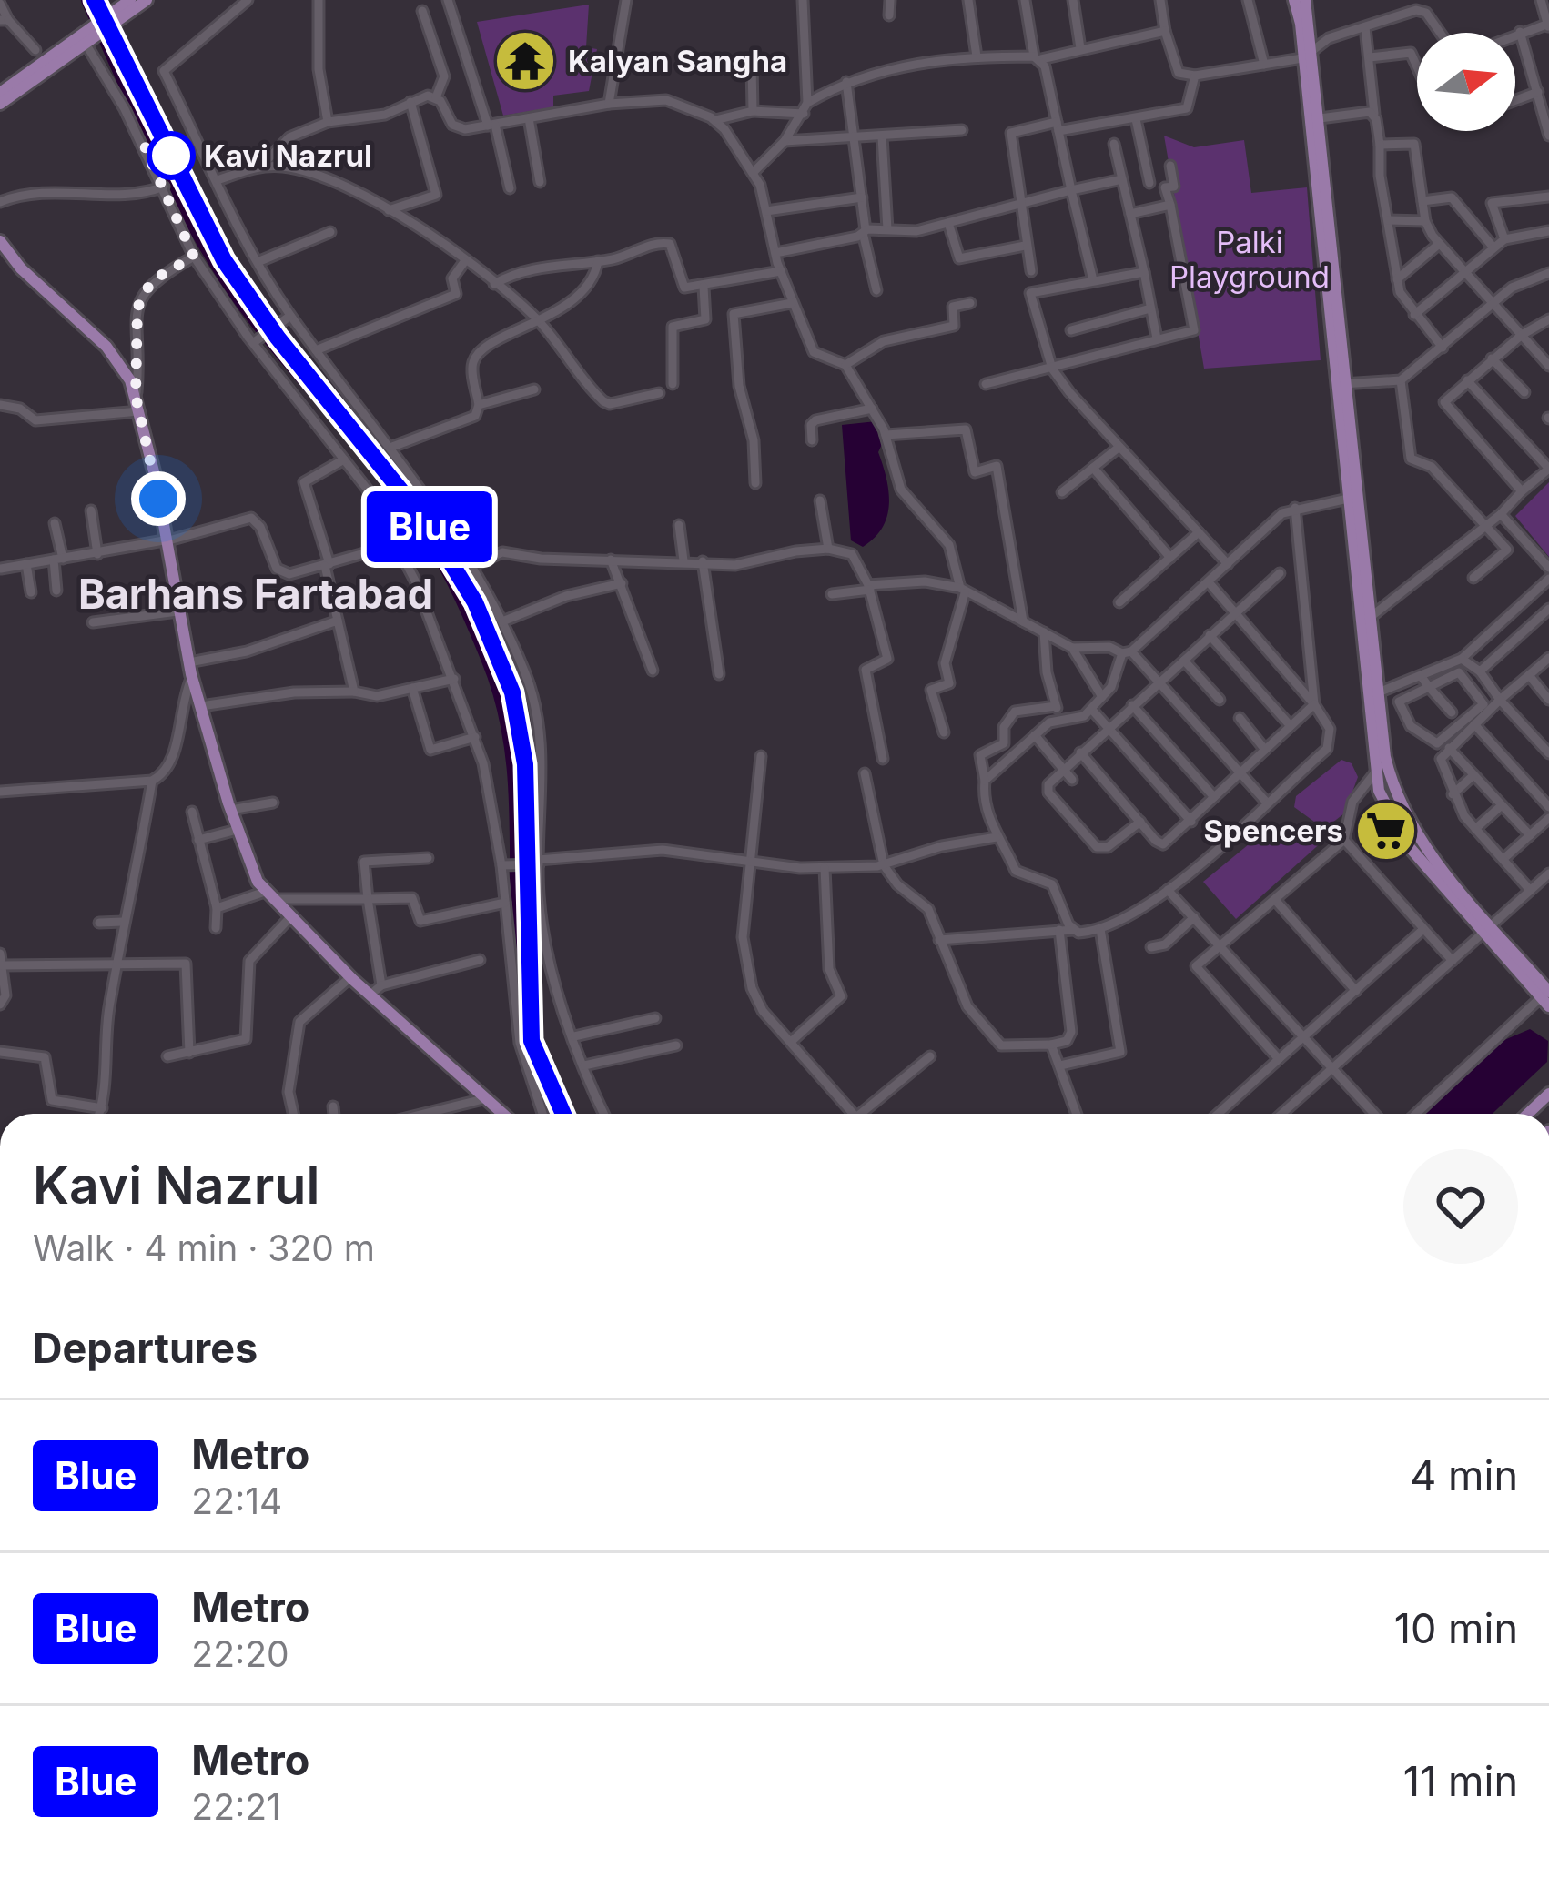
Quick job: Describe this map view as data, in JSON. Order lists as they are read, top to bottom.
{
  "districts": ["Barhans Fartabad"],
  "parks": ["Palki Playground"],
  "places": {
    "temple": ["Kalyan Sangha"],
    "other": ["Kavi Nazrul"],
    "supermarket": ["Spencers"]
  },
  "lines": ["metro line Blue"],
  "north": "right",
  "page": {
    "on_map": "Blue",
    "heading": [
      ["Kavi Nazrul", "Walk · 4 min · 320 m"],
      "Departures"
    ],
    "list": [
      {
        "mark": "Blue",
        "name": "Metro",
        "note": "22:14",
        "value": "4 min"
      },
      {
        "mark": "Blue",
        "name": "Metro",
        "note": "22:20",
        "value": "10 min"
      },
      {
        "mark": "Blue",
        "name": "Metro",
        "note": "22:21",
        "value": "11 min"
      }
    ]
  }
}
